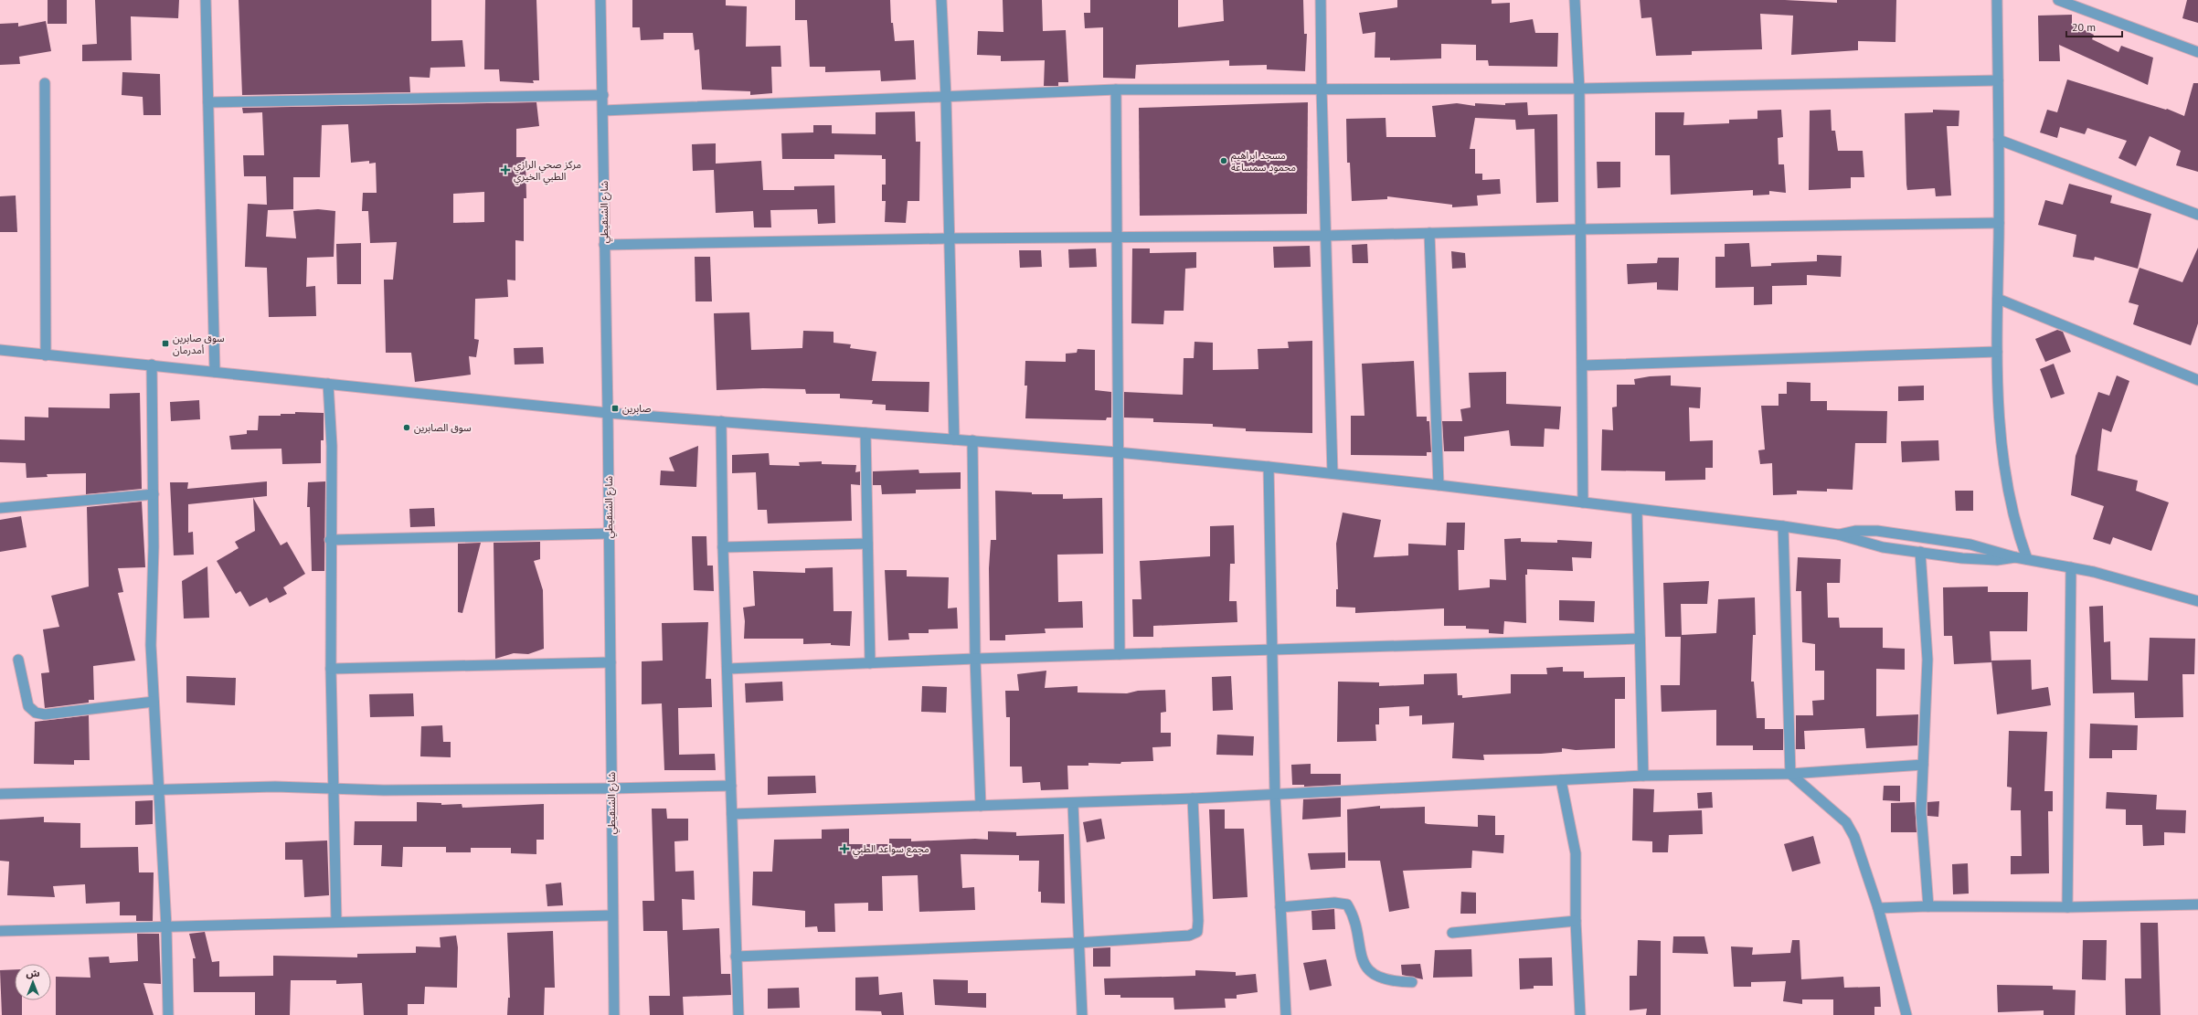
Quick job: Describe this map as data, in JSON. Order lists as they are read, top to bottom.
{
  "streets": {
    "street": ["شارع الشنقيطي"]
  },
  "places": {
    "other": ["مسجد ابراهيم محمود سمساعة", "سوق الصابرين"],
    "health": ["مركز صحي الرازي الطبي الخيري", "مجمع سواعد الطبي"],
    "transit": ["سوق صابرين أمدرمان", "صابرين"]
  },
  "scale_bar": "20 m",
  "north": "top"
}
